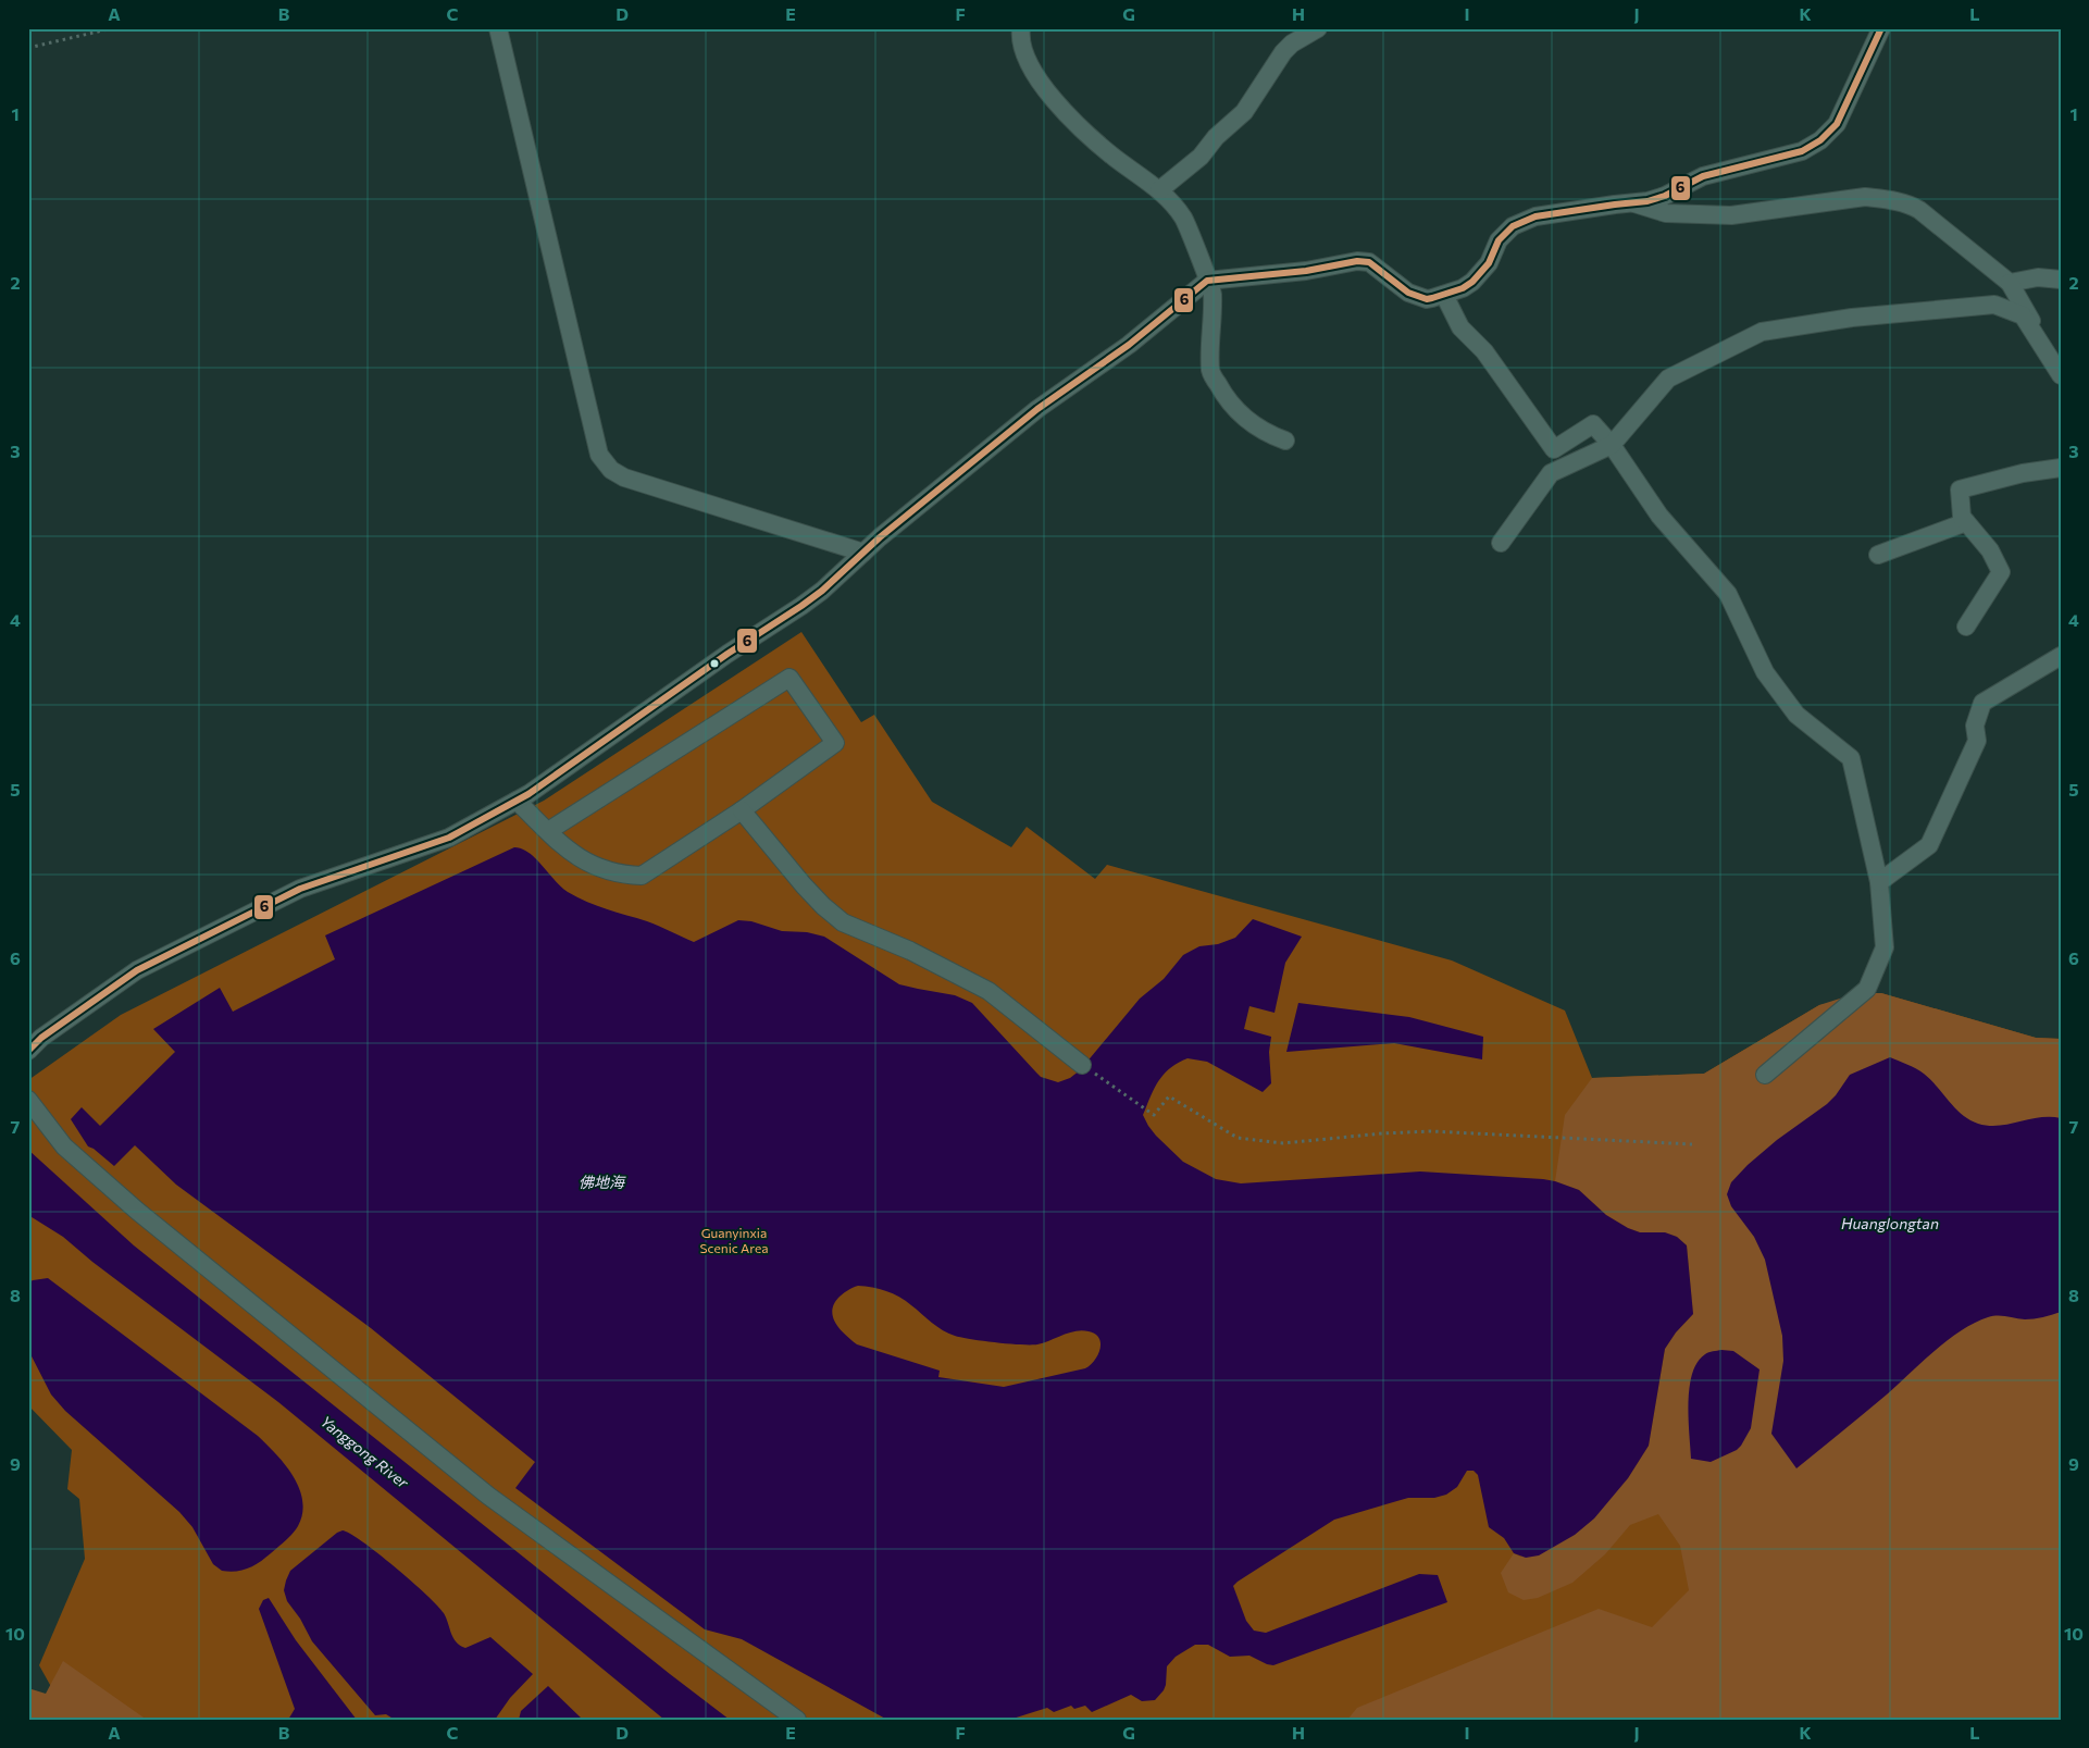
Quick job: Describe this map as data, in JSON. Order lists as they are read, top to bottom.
{
  "water": ["佛地海", "Huanglongtan", "Yanggong River"],
  "parks": ["Guanyinxia Scenic Area"],
  "lines": ["transit line 6"],
  "grid": {
    "columns": [
      "A",
      "B",
      "C",
      "D",
      "E",
      "F",
      "G",
      "H",
      "I",
      "J",
      "K",
      "L"
    ],
    "rows": [
      "1",
      "2",
      "3",
      "4",
      "5",
      "6",
      "7",
      "8",
      "9",
      "10"
    ]
  }
}
